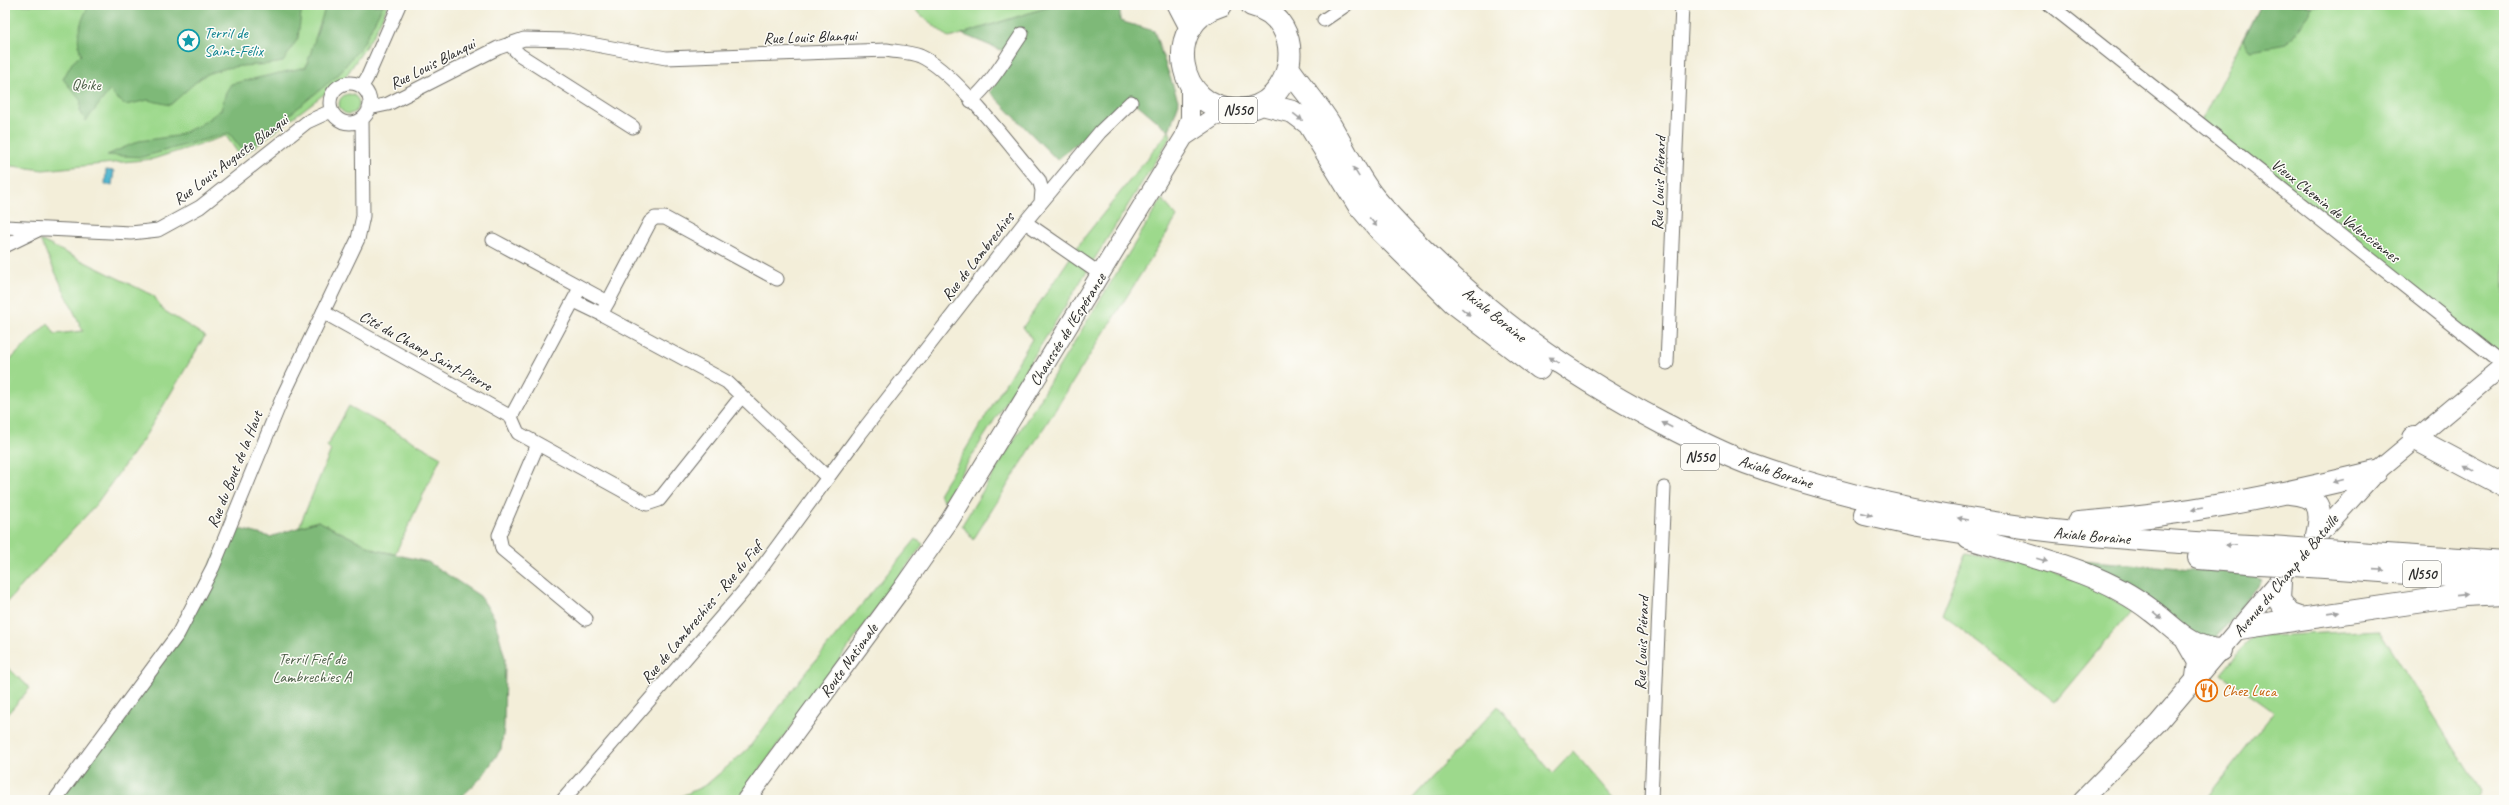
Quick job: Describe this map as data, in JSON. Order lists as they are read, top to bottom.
{
  "streets": {
    "highway": ["N550", "Axiale Boraine"],
    "main road": ["Chaussée de l'Espérance", "Avenue du Champ de Bataille", "Route Nationale"],
    "street": [
      "Rue Louis Blanqui",
      "Rue Louis Auguste Blanqui",
      "Rue Louis Piérard",
      "Vieux Chemin de Valenciennes",
      "Rue de Lambrechies",
      "Cité du Champ Saint-Pierre",
      "Rue du Bout de la Haut",
      "Rue de Lambrechies - Rue du Fief"
    ]
  },
  "crossings": [
    ["Rue Louis Blanqui", "Rue Louis Auguste Blanqui"],
    ["Rue Louis Blanqui", "Rue de Lambrechies"],
    ["Rue Louis Blanqui", "Rue du Bout de la Haut"],
    ["N550", "Axiale Boraine"],
    ["Rue Louis Auguste Blanqui", "Rue du Bout de la Haut"],
    ["Vieux Chemin de Valenciennes", "Avenue du Champ de Bataille"],
    ["Rue de Lambrechies", "Rue de Lambrechies - Rue du Fief"],
    ["Chaussée de l'Espérance", "Route Nationale"],
    ["Cité du Champ Saint-Pierre", "Rue du Bout de la Haut"]
  ],
  "parks": ["Qbike", "Terril Fief de Lambrechies A"],
  "places": {
    "place": ["Terril de Saint-Félix"],
    "restaurant": ["Chez Luca"]
  }
}
